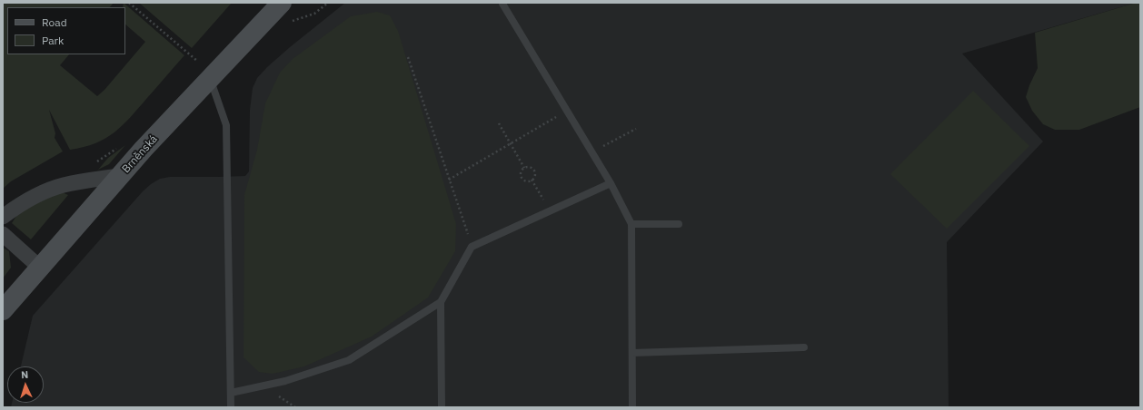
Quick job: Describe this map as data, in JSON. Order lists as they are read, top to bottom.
{
  "streets": {
    "main road": ["Brněnská"]
  },
  "legend": ["Road", "Park"],
  "north": "top"
}
